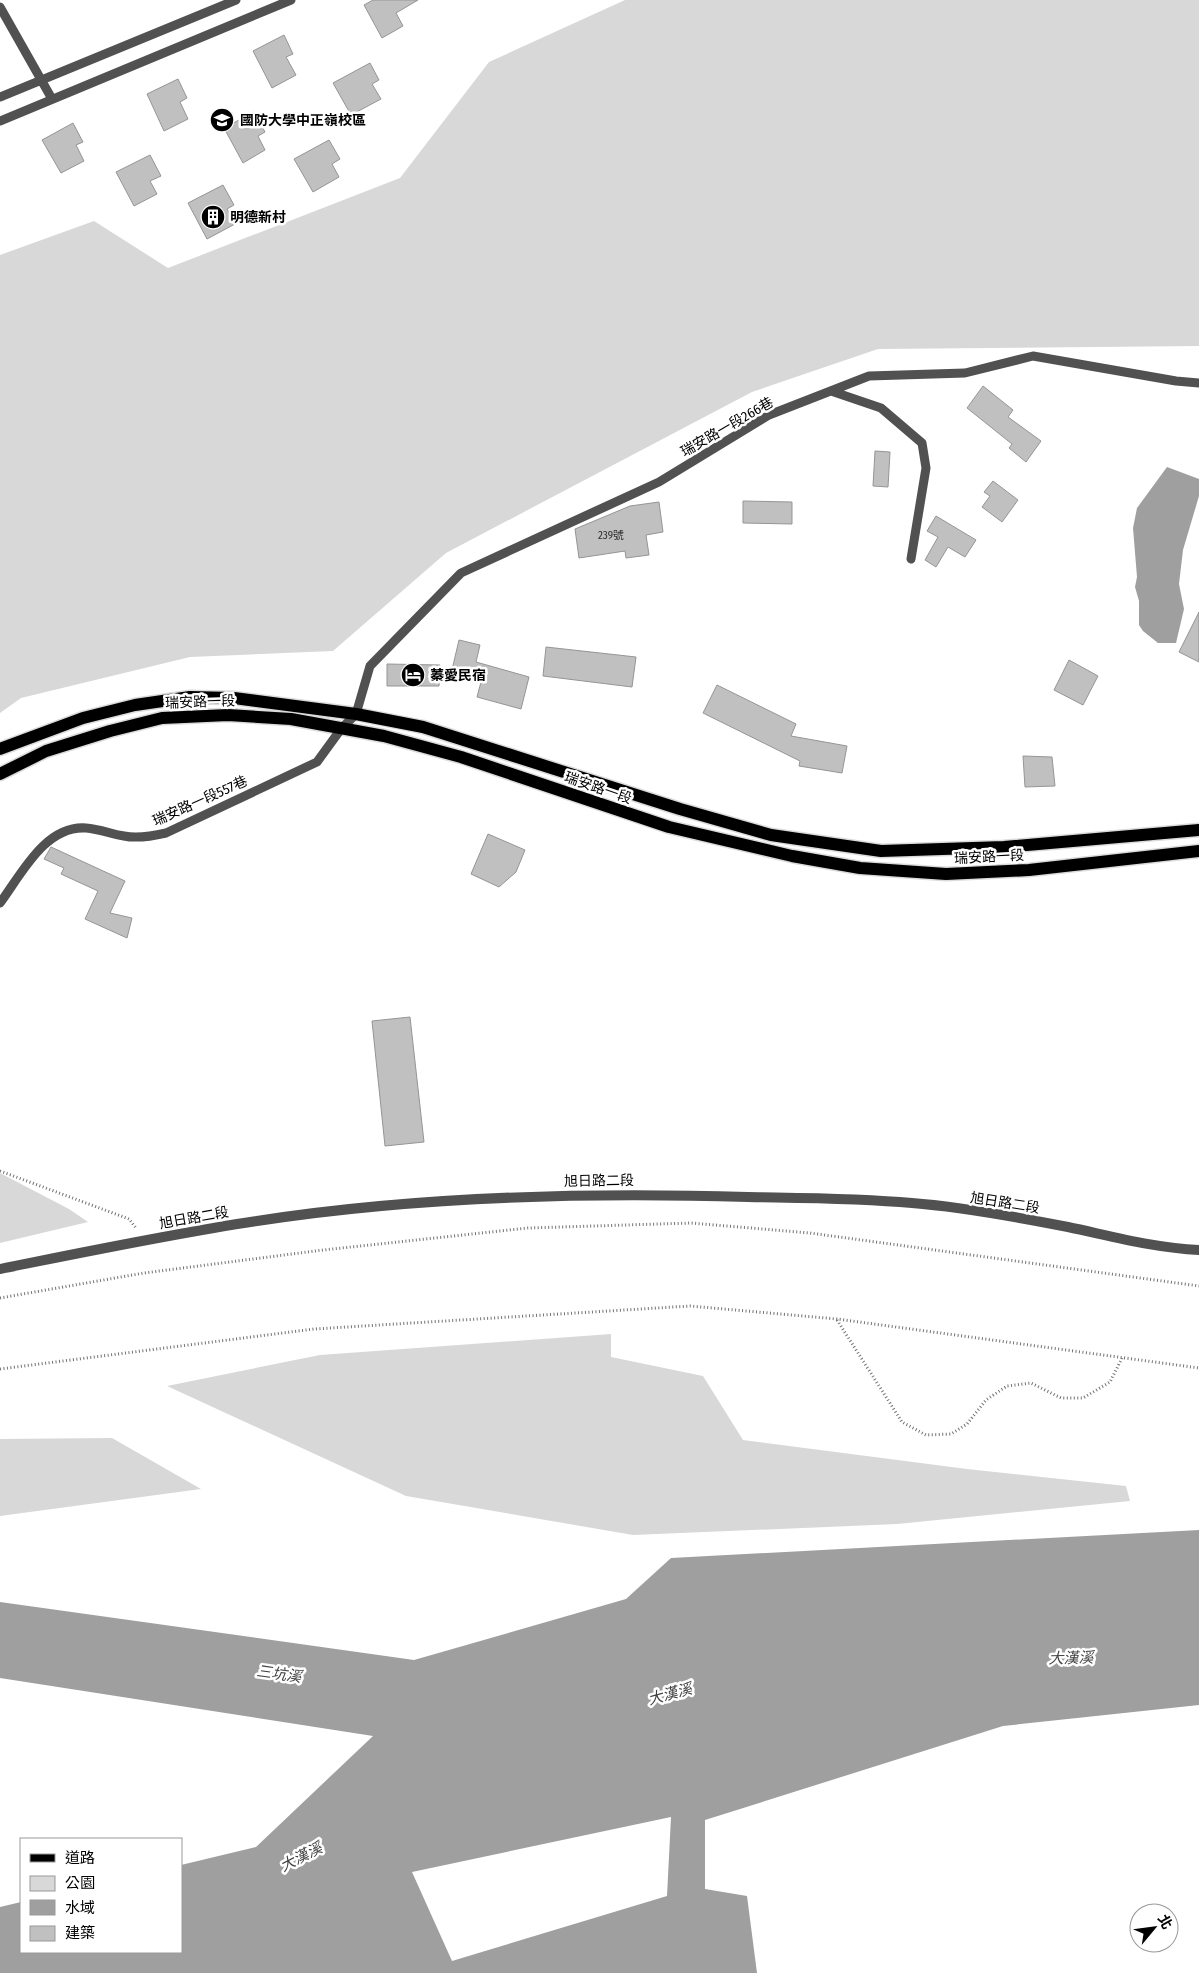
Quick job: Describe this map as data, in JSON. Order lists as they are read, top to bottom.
{
  "streets": {
    "main road": ["瑞安路一段"],
    "street": ["旭日路二段"],
    "lane": ["瑞安路一段266巷", "瑞安路一段557巷"]
  },
  "crossings": [
    ["瑞安路一段266巷", "瑞安路一段"],
    ["瑞安路一段266巷", "瑞安路一段557巷"],
    ["瑞安路一段", "瑞安路一段557巷"]
  ],
  "water": ["大漢溪", "三坑溪"],
  "places": {
    "school or university": ["國防大學中正嶺校區"],
    "building": ["明德新村"],
    "hotel": ["蓁愛民宿"]
  },
  "house_numbers": ["239號"],
  "legend": [
    "道路",
    "公園",
    "水域",
    "建築"
  ],
  "north": "top right"
}
